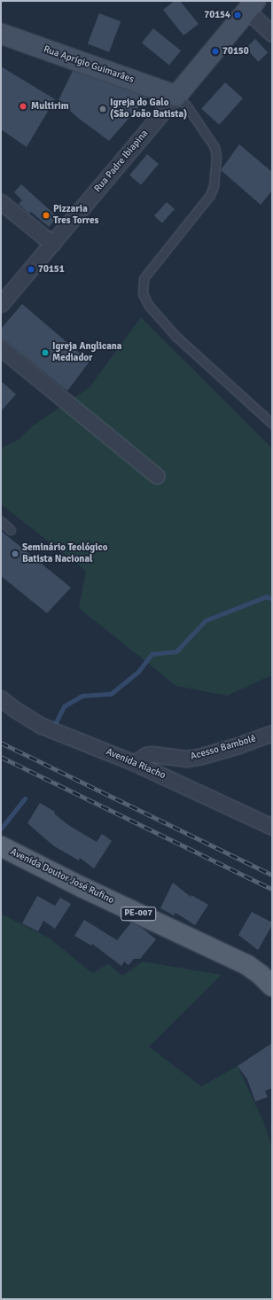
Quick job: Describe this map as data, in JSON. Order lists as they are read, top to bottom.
{
  "streets": {
    "main road": ["Avenida Doutor José Rufino", "PE-007"],
    "street": [
      "Rua Aprígio Guimarães",
      "Rua Padre Ibiapina",
      "Acesso Bambolê",
      "Avenida Riacho"
    ]
  },
  "crossings": [
    ["Rua Aprígio Guimarães", "Rua Padre Ibiapina"],
    ["Acesso Bambolê", "Avenida Riacho"]
  ],
  "places": [
    "70154",
    "70150",
    "Multirim",
    "Igreja do Galo (São João Batista)",
    "Pizzaria Tres Torres",
    "70151",
    "Igreja Anglicana Mediador",
    "Seminário Teológico Batista Nacional"
  ]
}
